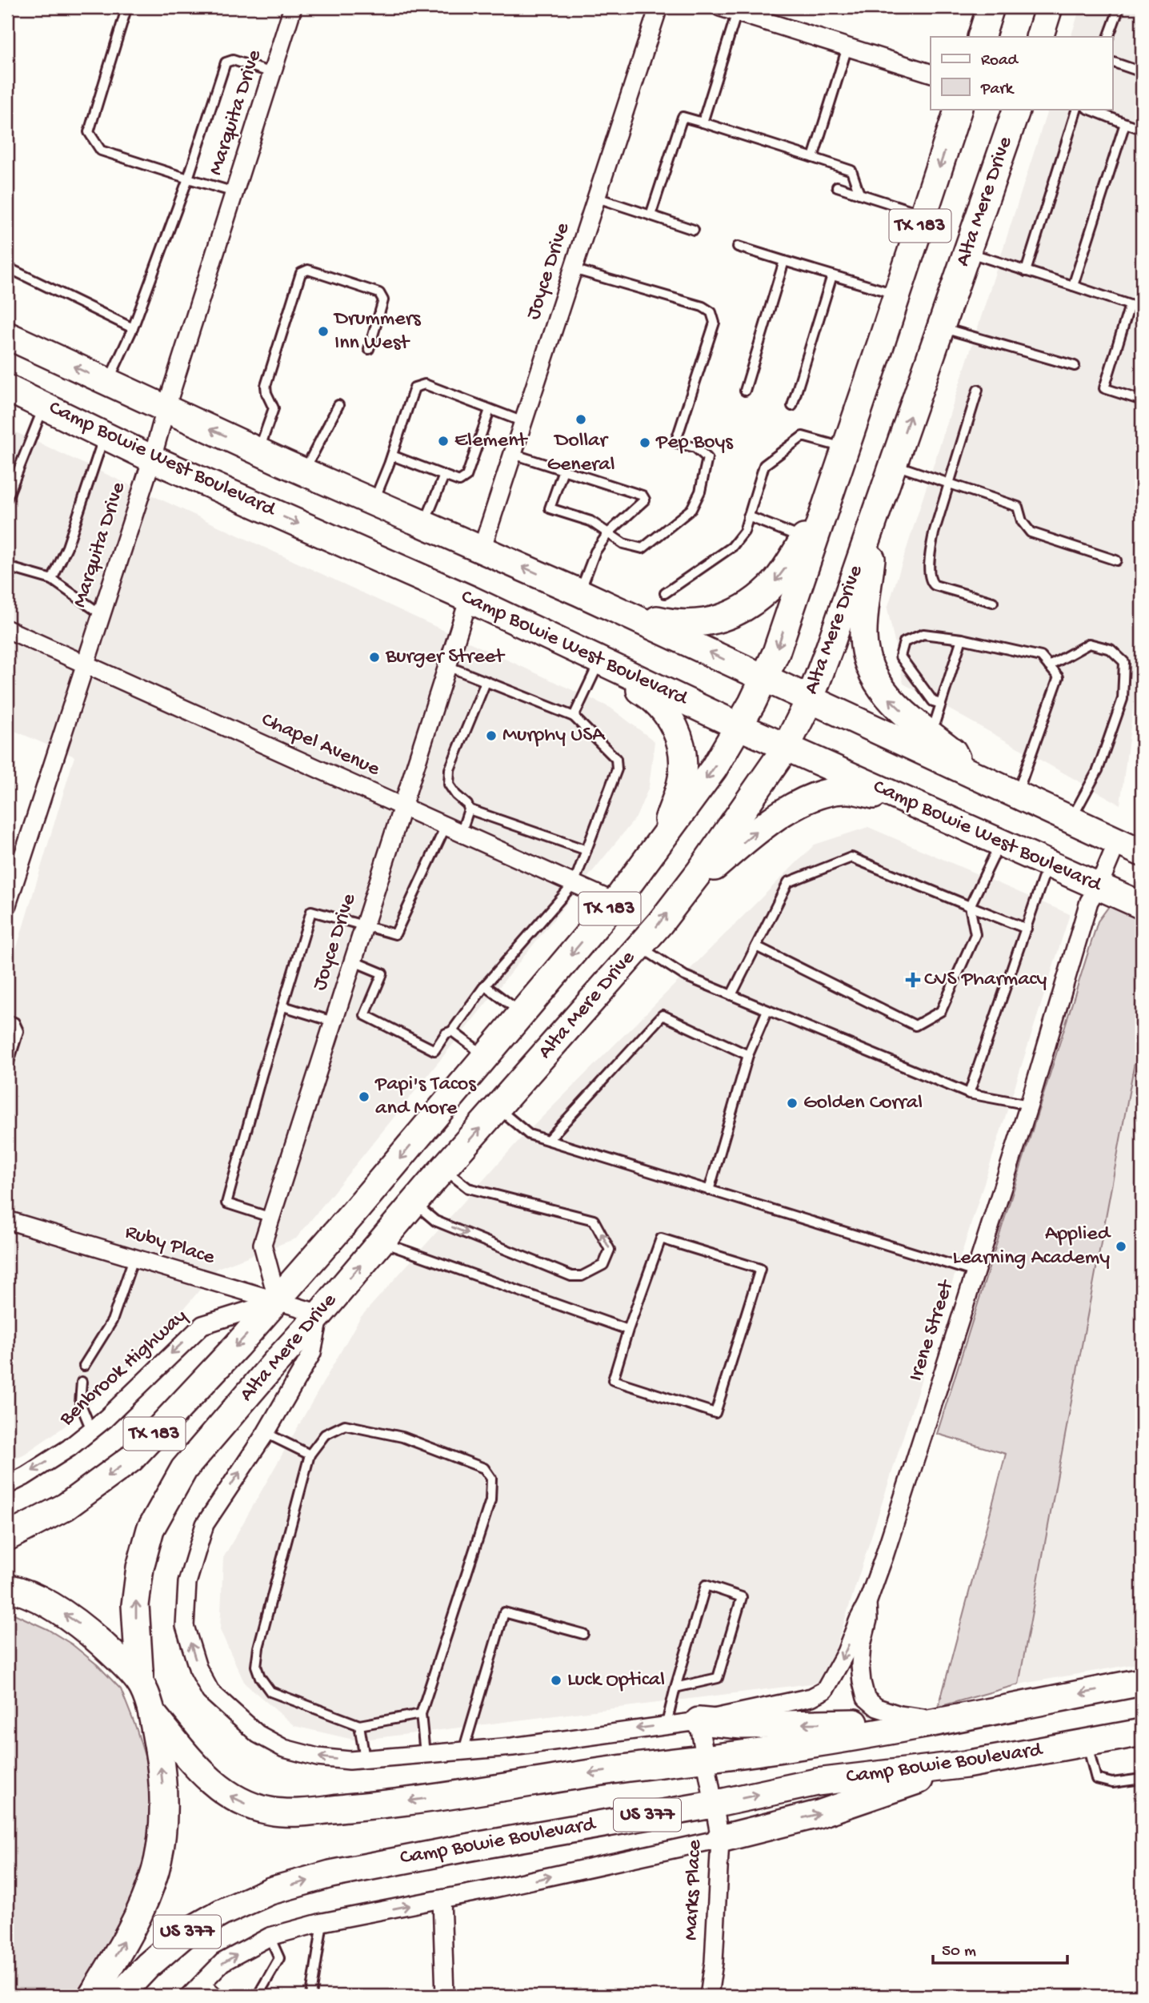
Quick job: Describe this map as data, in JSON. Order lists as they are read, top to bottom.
{
  "streets": {
    "main road": [
      "Alta Mere Drive",
      "TX 183",
      "Camp Bowie West Boulevard",
      "Camp Bowie Boulevard",
      "US 377"
    ],
    "street": [
      "Marquita Drive",
      "Joyce Drive",
      "Chapel Avenue",
      "Ruby Place",
      "Irene Street",
      "Benbrook Highway",
      "Marks Place"
    ]
  },
  "crossings": [
    ["Marquita Drive", "Camp Bowie West Boulevard"],
    ["Marquita Drive", "Chapel Avenue"],
    ["Alta Mere Drive", "Joyce Drive"],
    ["Alta Mere Drive", "Camp Bowie West Boulevard"],
    ["Alta Mere Drive", "Chapel Avenue"],
    ["Alta Mere Drive", "Ruby Place"],
    ["Alta Mere Drive", "Benbrook Highway"],
    ["Alta Mere Drive", "US 377"],
    ["Joyce Drive", "Camp Bowie West Boulevard"],
    ["Joyce Drive", "Chapel Avenue"],
    ["Joyce Drive", "Ruby Place"],
    ["Joyce Drive", "Benbrook Highway"],
    ["Camp Bowie West Boulevard", "Irene Street"],
    ["Ruby Place", "Benbrook Highway"],
    ["Irene Street", "Camp Bowie Boulevard"],
    ["Camp Bowie Boulevard", "US 377"],
    ["Camp Bowie Boulevard", "Marks Place"]
  ],
  "one_way": ["Benbrook Highway"],
  "places": {
    "other": [
      "Drummers Inn West",
      "Dollar General",
      "Element",
      "Pep Boys",
      "Burger Street",
      "Murphy USA",
      "Papi's Tacos and More",
      "Golden Corral",
      "Applied Learning Academy",
      "Luck Optical"
    ],
    "health": ["CVS Pharmacy"]
  },
  "legend": ["Road", "Park"],
  "scale_bar": "50 m"
}
